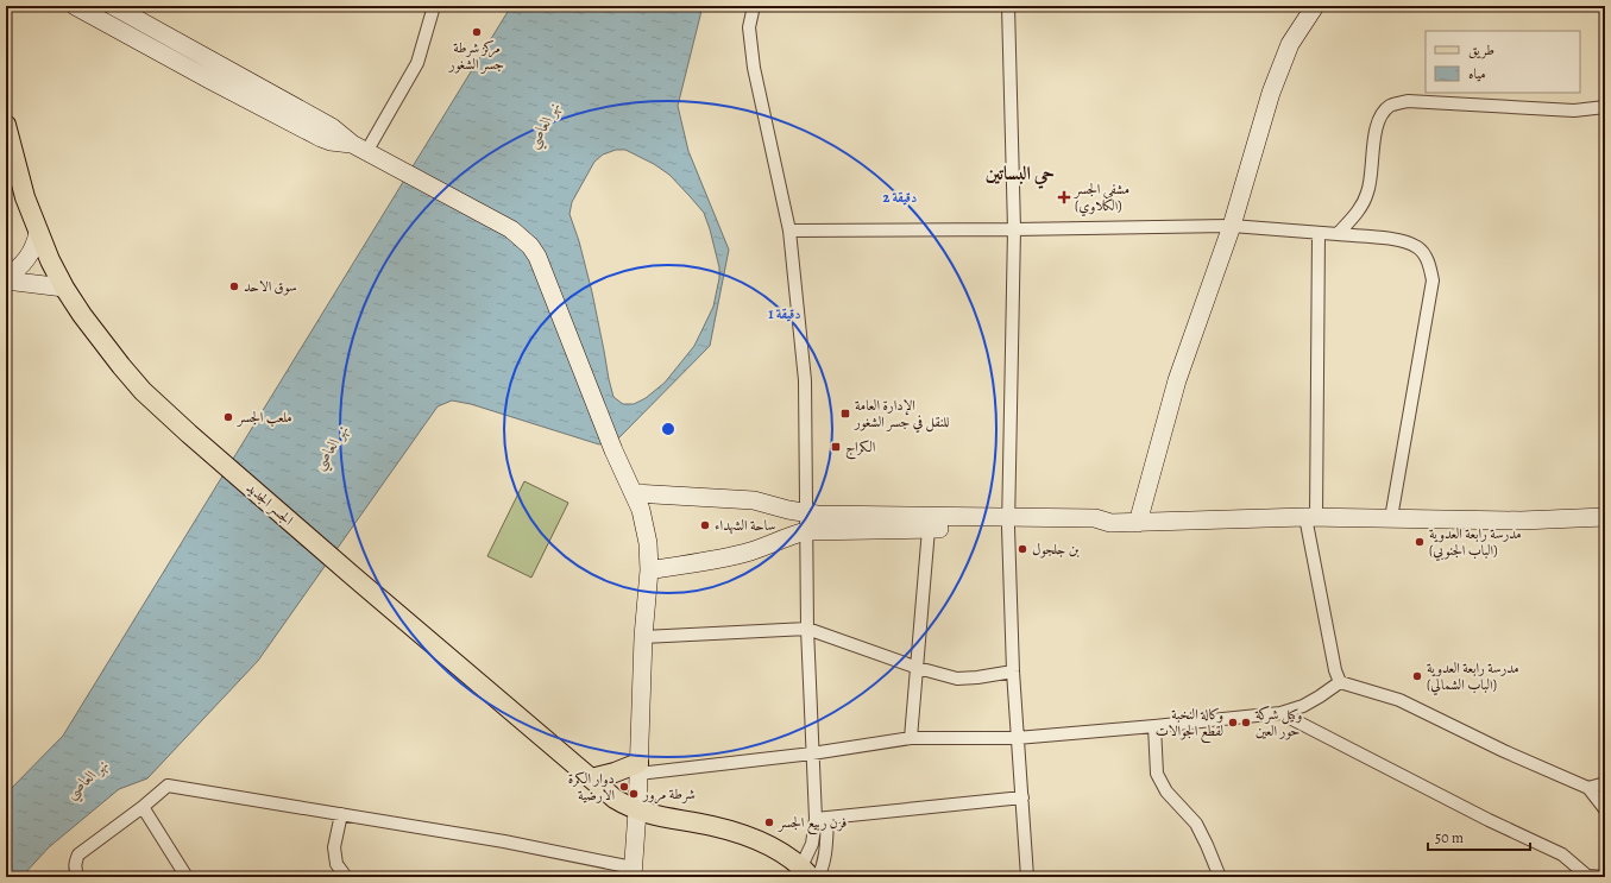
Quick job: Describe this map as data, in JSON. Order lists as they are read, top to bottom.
{
  "streets": {
    "main road": ["الجسر الجديد"]
  },
  "districts": ["حي البساتين"],
  "water": ["نهر العاصي"],
  "places": {
    "other": [
      "مركز شرطة جسر الشغور",
      "سوق الاحد",
      "ملعب الجسر",
      "ساحة الشهداء",
      "مدرسة رابعة العدوية (الباب الجنوبي)",
      "بن جلجول",
      "مدرسة رابعة العدوية (الباب الشمالي)",
      "وكالة النخبة لقطع الجوالات",
      "وكيل شركة حور العين",
      "دوار الكرة الارضية",
      "شرطة مرور",
      "فرن ربيع الجسر"
    ],
    "health": ["مشفى الجسر (الكلاوي)"],
    "transit": ["الإدارة العامة للنقل في جسر الشغور", "الكراج"]
  },
  "legend": ["طريق", "مياه"],
  "scale_bar": "50 m",
  "rings": ["2 دقيقة", "1 دقيقة"]
}
